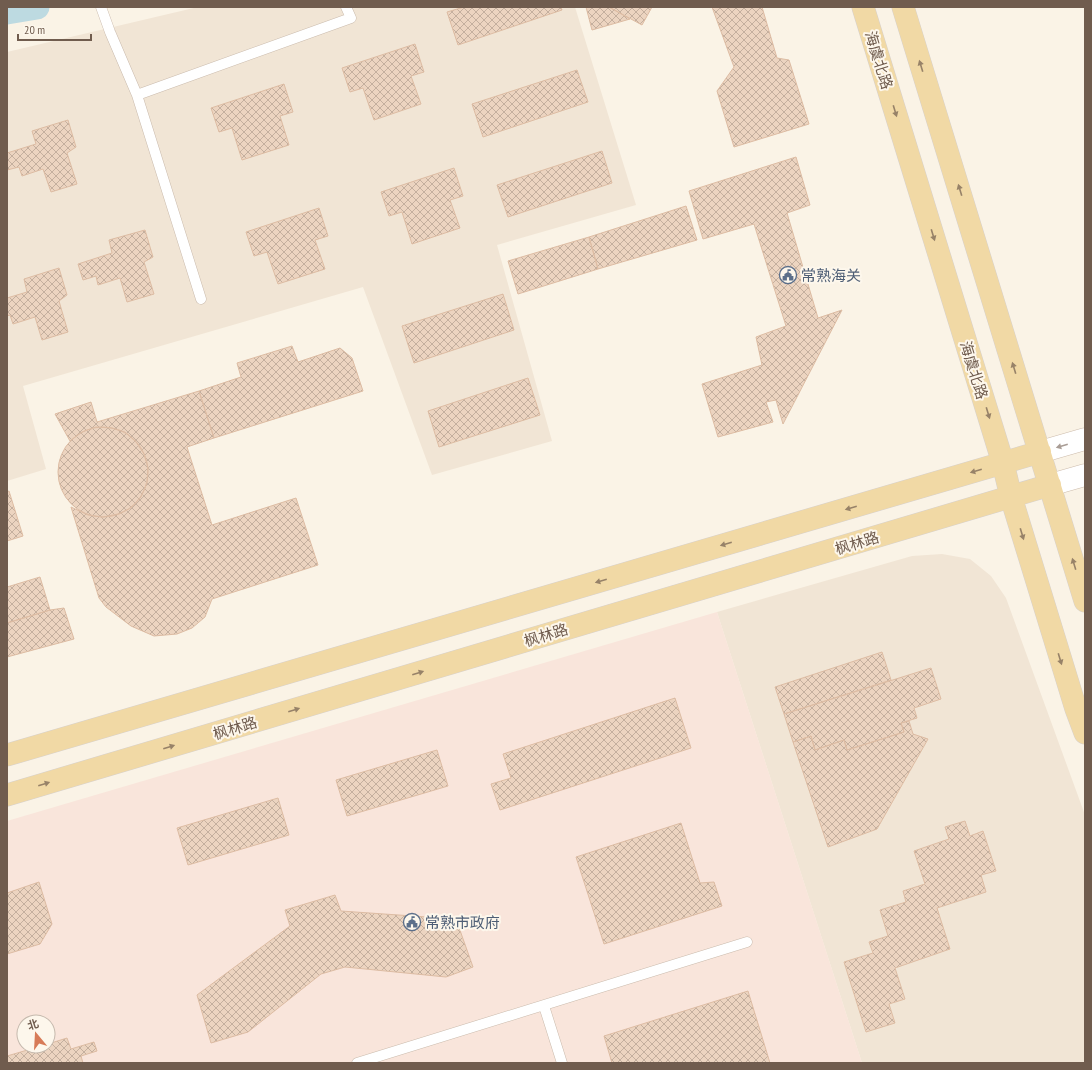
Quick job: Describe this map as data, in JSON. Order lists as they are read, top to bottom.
{
  "streets": {
    "main road": ["海虞北路", "枫林路"]
  },
  "crossings": [
    ["海虞北路", "枫林路"]
  ],
  "places": {
    "public building": ["常熟海关", "常熟市政府"]
  },
  "scale_bar": "20 m",
  "north": "top"
}
